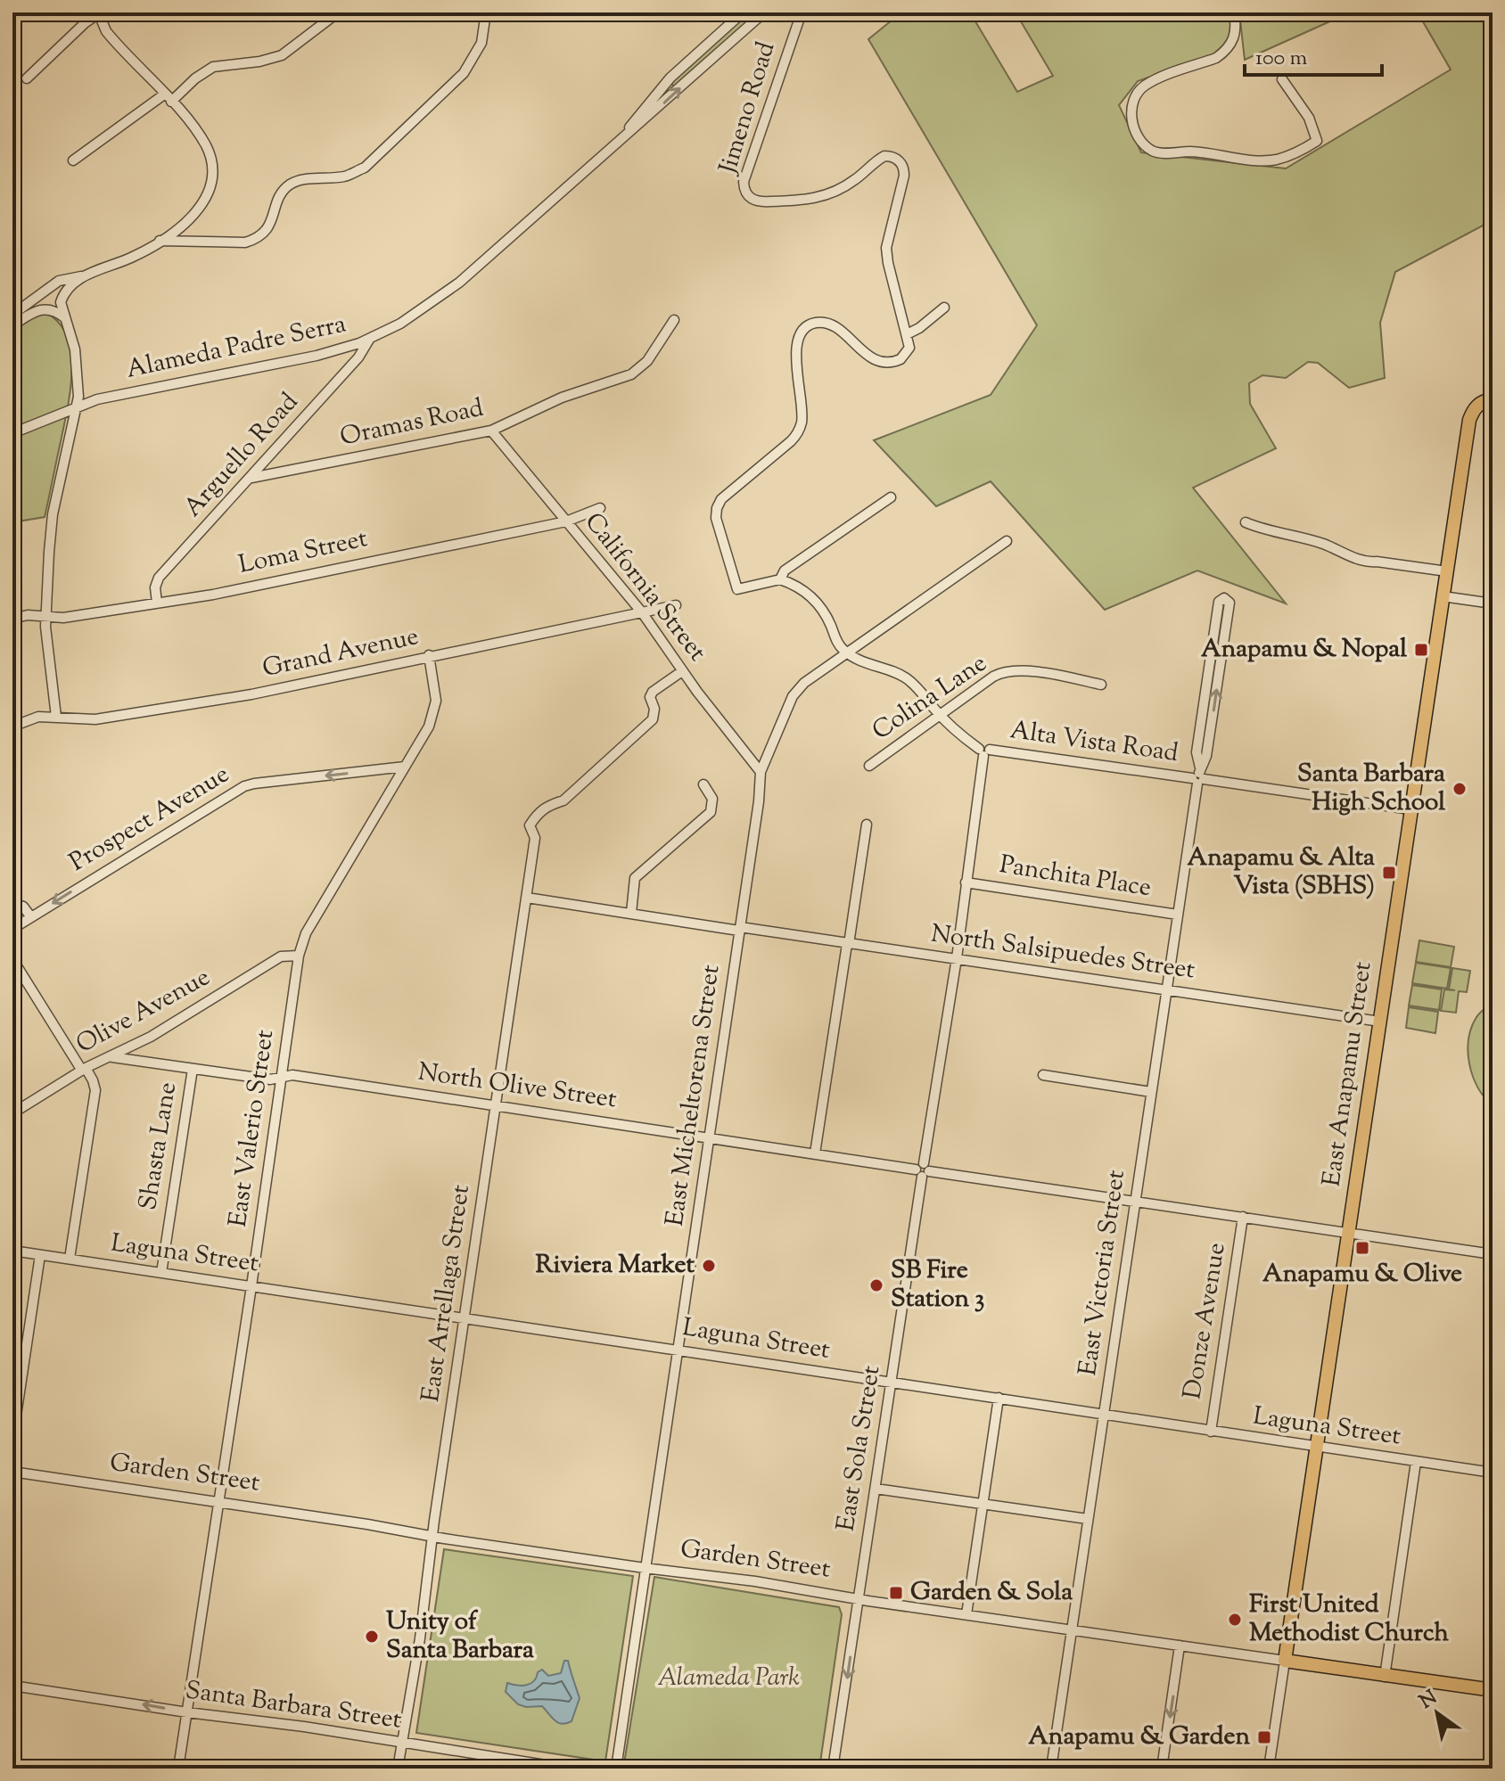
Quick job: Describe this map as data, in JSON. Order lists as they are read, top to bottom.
{
  "streets": {
    "main road": ["East Anapamu Street", "Garden Street"],
    "street": [
      "Jimeno Road",
      "Alameda Padre Serra",
      "Oramas Road",
      "Arguello Road",
      "Loma Street",
      "California Street",
      "Grand Avenue",
      "Colina Lane",
      "Alta Vista Road",
      "Prospect Avenue",
      "Panchita Place",
      "North Salsipuedes Street",
      "Olive Avenue",
      "North Olive Street",
      "East Micheltorena Street",
      "East Valerio Street",
      "Shasta Lane",
      "Laguna Street",
      "East Victoria Street",
      "East Arrellaga Street",
      "Donze Avenue",
      "East Sola Street",
      "Santa Barbara Street"
    ]
  },
  "crossings": [
    ["Alameda Padre Serra", "Arguello Road"],
    ["Oramas Road", "Arguello Road"],
    ["Oramas Road", "California Street"],
    ["Arguello Road", "Loma Street"],
    ["Loma Street", "California Street"],
    ["California Street", "Grand Avenue"],
    ["California Street", "East Micheltorena Street"],
    ["California Street", "East Arrellaga Street"],
    ["Grand Avenue", "East Valerio Street"],
    ["Colina Lane", "Alta Vista Road"],
    ["Alta Vista Road", "East Anapamu Street"],
    ["Alta Vista Road", "East Micheltorena Street"],
    ["Alta Vista Road", "East Victoria Street"],
    ["Alta Vista Road", "East Sola Street"],
    ["Prospect Avenue", "East Valerio Street"],
    ["Panchita Place", "East Victoria Street"],
    ["Panchita Place", "East Sola Street"],
    ["North Salsipuedes Street", "East Anapamu Street"],
    ["North Salsipuedes Street", "East Micheltorena Street"],
    ["North Salsipuedes Street", "East Victoria Street"],
    ["North Salsipuedes Street", "East Arrellaga Street"],
    ["North Salsipuedes Street", "East Sola Street"],
    ["Olive Avenue", "North Olive Street"],
    ["Olive Avenue", "East Valerio Street"],
    ["East Anapamu Street", "North Olive Street"],
    ["East Anapamu Street", "Laguna Street"],
    ["East Anapamu Street", "Garden Street"],
    ["North Olive Street", "East Micheltorena Street"],
    ["North Olive Street", "East Valerio Street"],
    ["North Olive Street", "Shasta Lane"],
    ["North Olive Street", "East Victoria Street"],
    ["North Olive Street", "East Arrellaga Street"],
    ["North Olive Street", "Donze Avenue"],
    ["North Olive Street", "East Sola Street"],
    ["East Micheltorena Street", "Laguna Street"],
    ["East Micheltorena Street", "Garden Street"],
    ["East Valerio Street", "Laguna Street"],
    ["East Valerio Street", "Garden Street"],
    ["East Valerio Street", "Santa Barbara Street"],
    ["Shasta Lane", "Laguna Street"],
    ["Laguna Street", "East Victoria Street"],
    ["Laguna Street", "East Arrellaga Street"],
    ["Laguna Street", "Donze Avenue"],
    ["Laguna Street", "East Sola Street"],
    ["East Victoria Street", "Garden Street"],
    ["East Arrellaga Street", "Garden Street"],
    ["East Arrellaga Street", "Santa Barbara Street"],
    ["East Sola Street", "Garden Street"]
  ],
  "one_way": ["Prospect Avenue"],
  "parks": ["Alameda Park"],
  "places": {
    "transit": [
      "Anapamu & Nopal",
      "Anapamu & Alta Vista (SBHS)",
      "Anapamu & Olive",
      "Garden & Sola",
      "Anapamu & Garden"
    ],
    "other": [
      "Santa Barbara High School",
      "Riviera Market",
      "SB Fire Station 3",
      "First United Methodist Church",
      "Unity of Santa Barbara"
    ]
  },
  "scale_bar": "100 m",
  "north": "top left"
}
